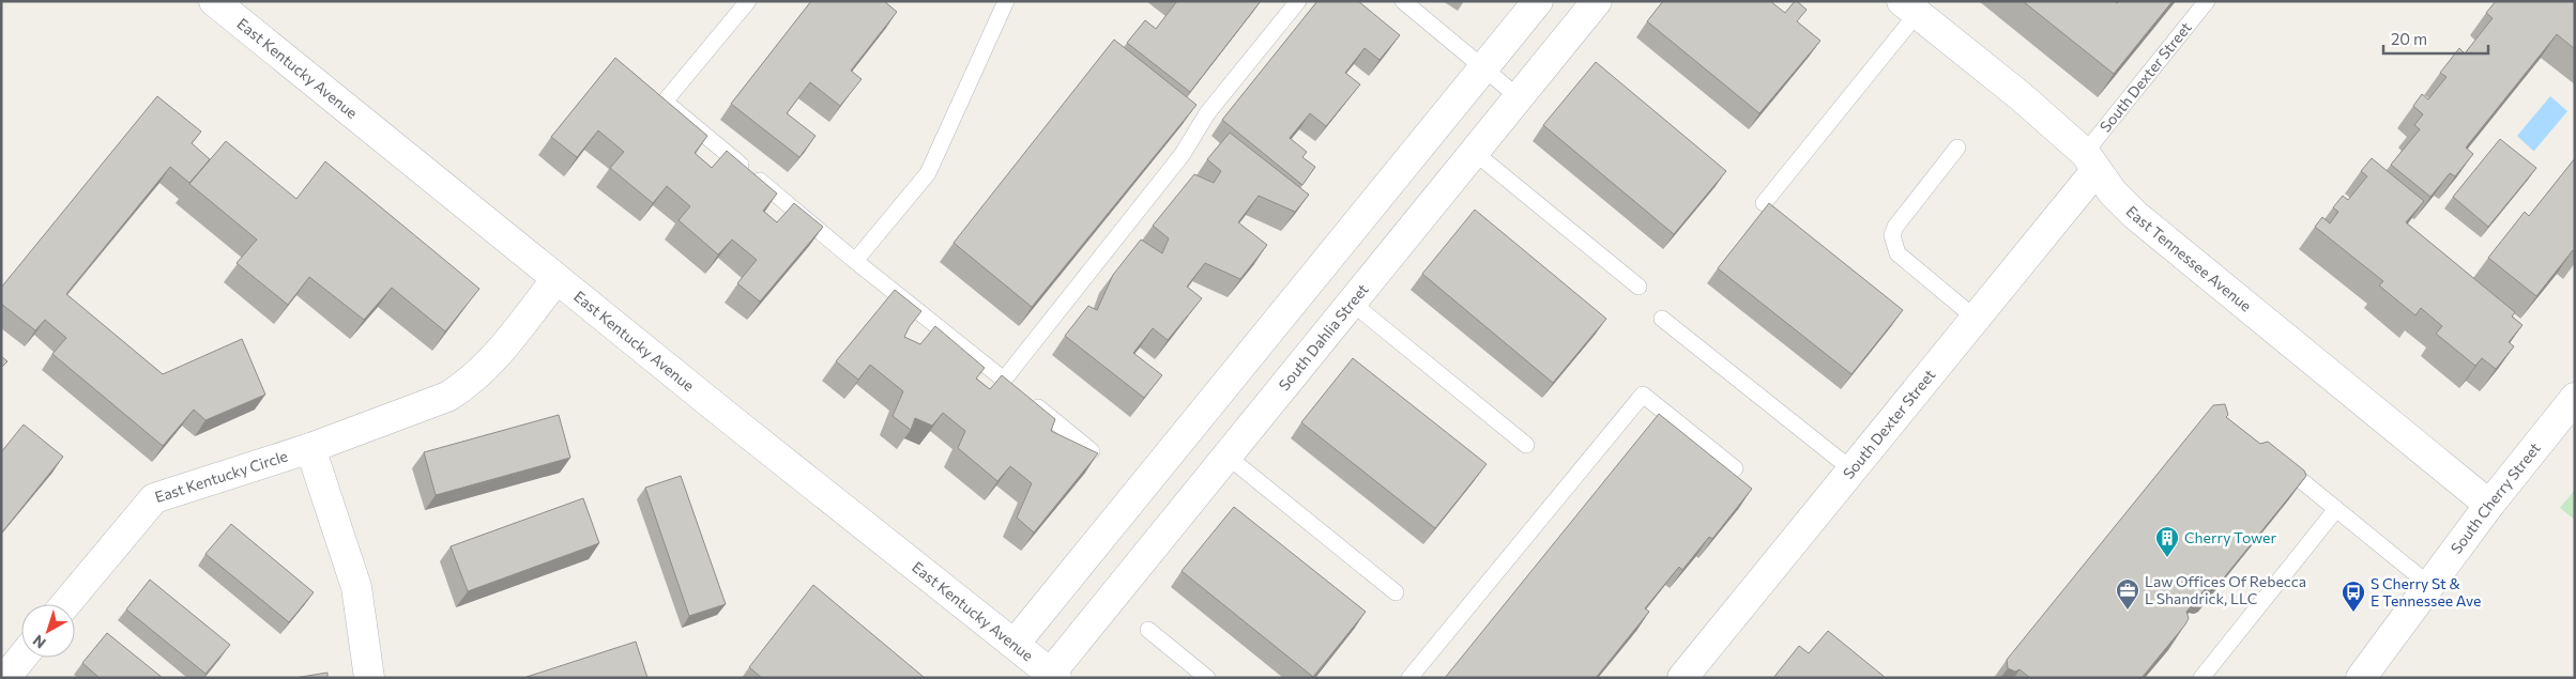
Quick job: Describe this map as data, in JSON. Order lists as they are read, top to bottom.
{
  "streets": {
    "street": [
      "East Kentucky Avenue",
      "South Dexter Street",
      "East Tennessee Avenue",
      "South Dahlia Street",
      "East Kentucky Circle",
      "South Cherry Street"
    ]
  },
  "crossings": [
    ["East Kentucky Avenue", "South Dahlia Street"],
    ["East Kentucky Avenue", "East Kentucky Circle"],
    ["South Dexter Street", "East Tennessee Avenue"],
    ["East Tennessee Avenue", "South Cherry Street"]
  ],
  "places": {
    "building": ["Cherry Tower"],
    "office": ["Law Offices Of Rebecca L Shandrick, LLC"],
    "bus stop": ["S Cherry St & E Tennessee Ave"]
  },
  "scale_bar": "20 m",
  "north": "bottom left"
}
